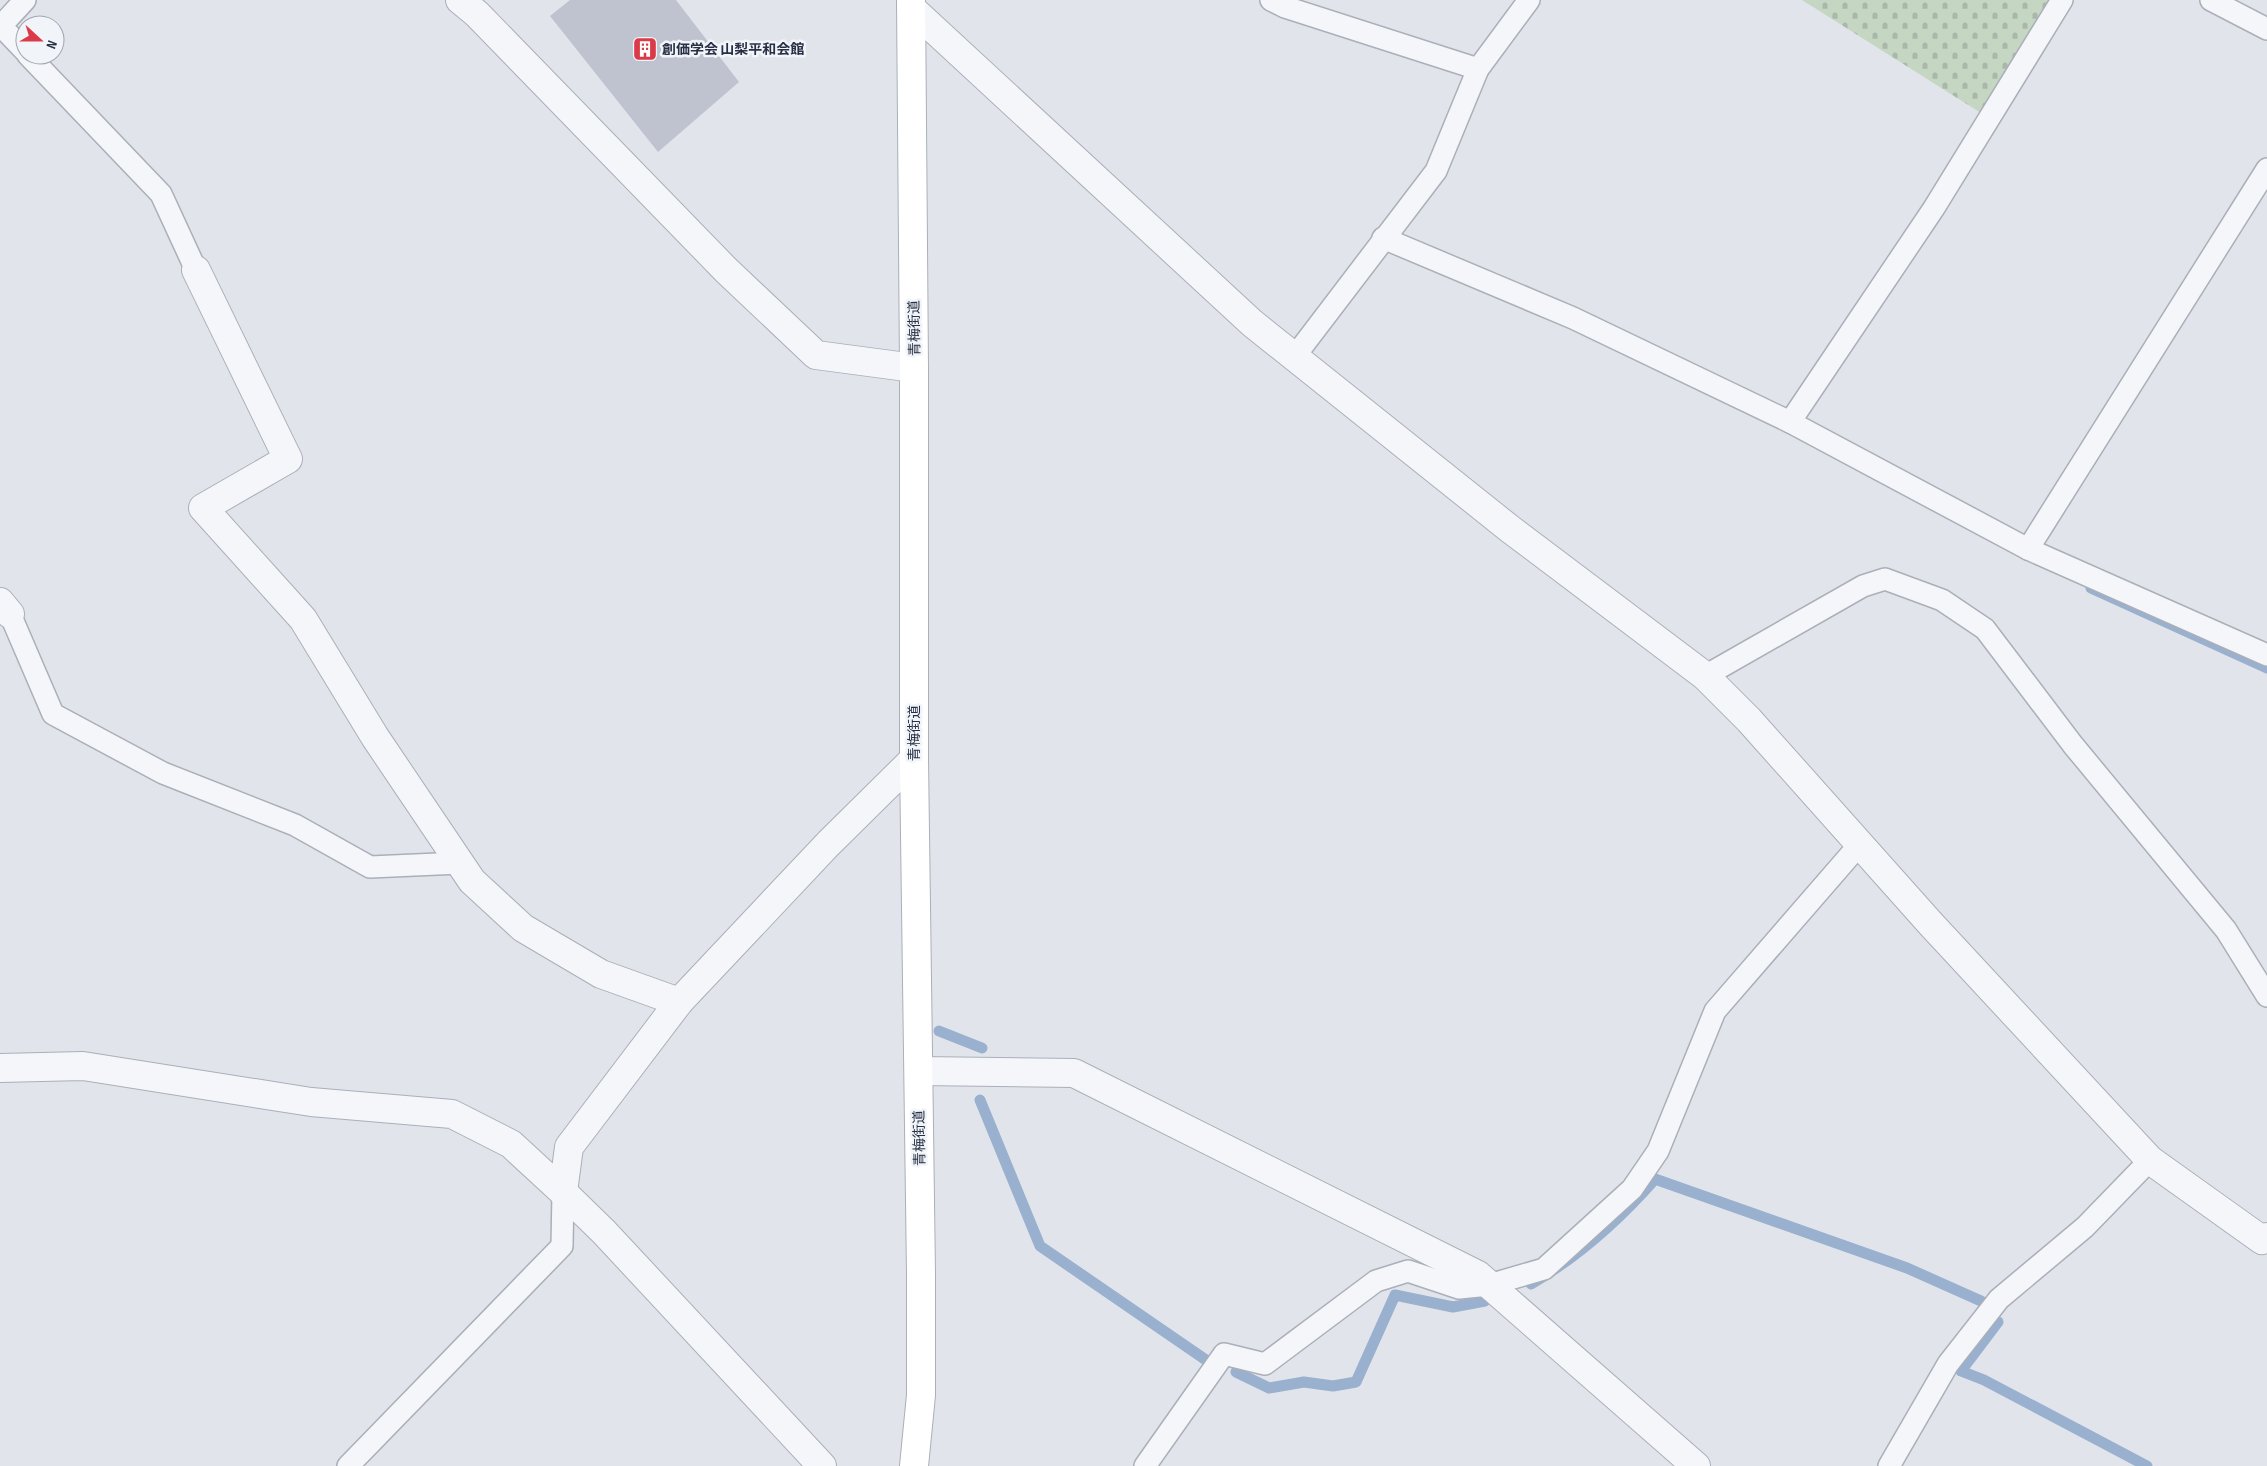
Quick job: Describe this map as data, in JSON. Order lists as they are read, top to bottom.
{
  "streets": {
    "main road": ["青梅街道"]
  },
  "places": {
    "building": ["創価学会 山梨平和会館"]
  },
  "north": "right"
}
